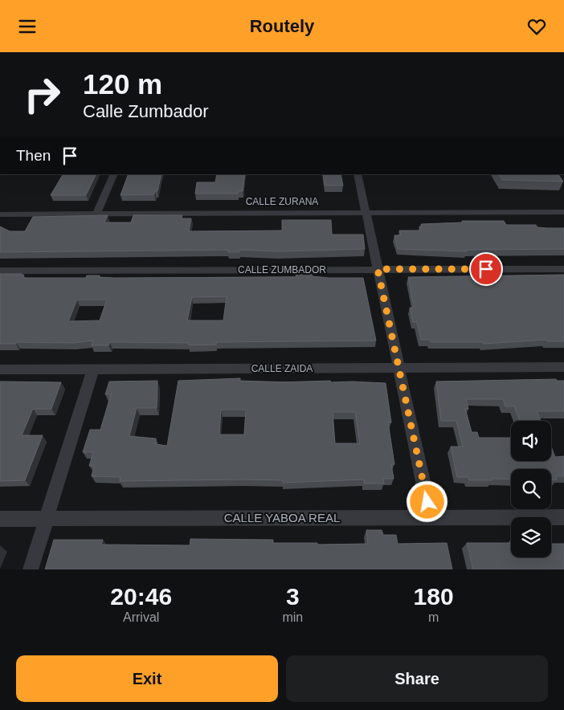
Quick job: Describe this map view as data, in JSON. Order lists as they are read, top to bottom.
{
  "streets": {
    "street": [
      "CALLE ZURANA",
      "CALLE ZUMBADOR",
      "CALLE ZAIDA",
      "CALLE YABOA REAL"
    ]
  },
  "page": {
    "header": "Routely",
    "turn": ["120 m", "Calle Zumbador"],
    "then": "Then",
    "eta": [
      "20:46",
      "Arrival",
      "3",
      "min",
      "180",
      "m"
    ],
    "buttons": ["Exit", "Share"]
  }
}
